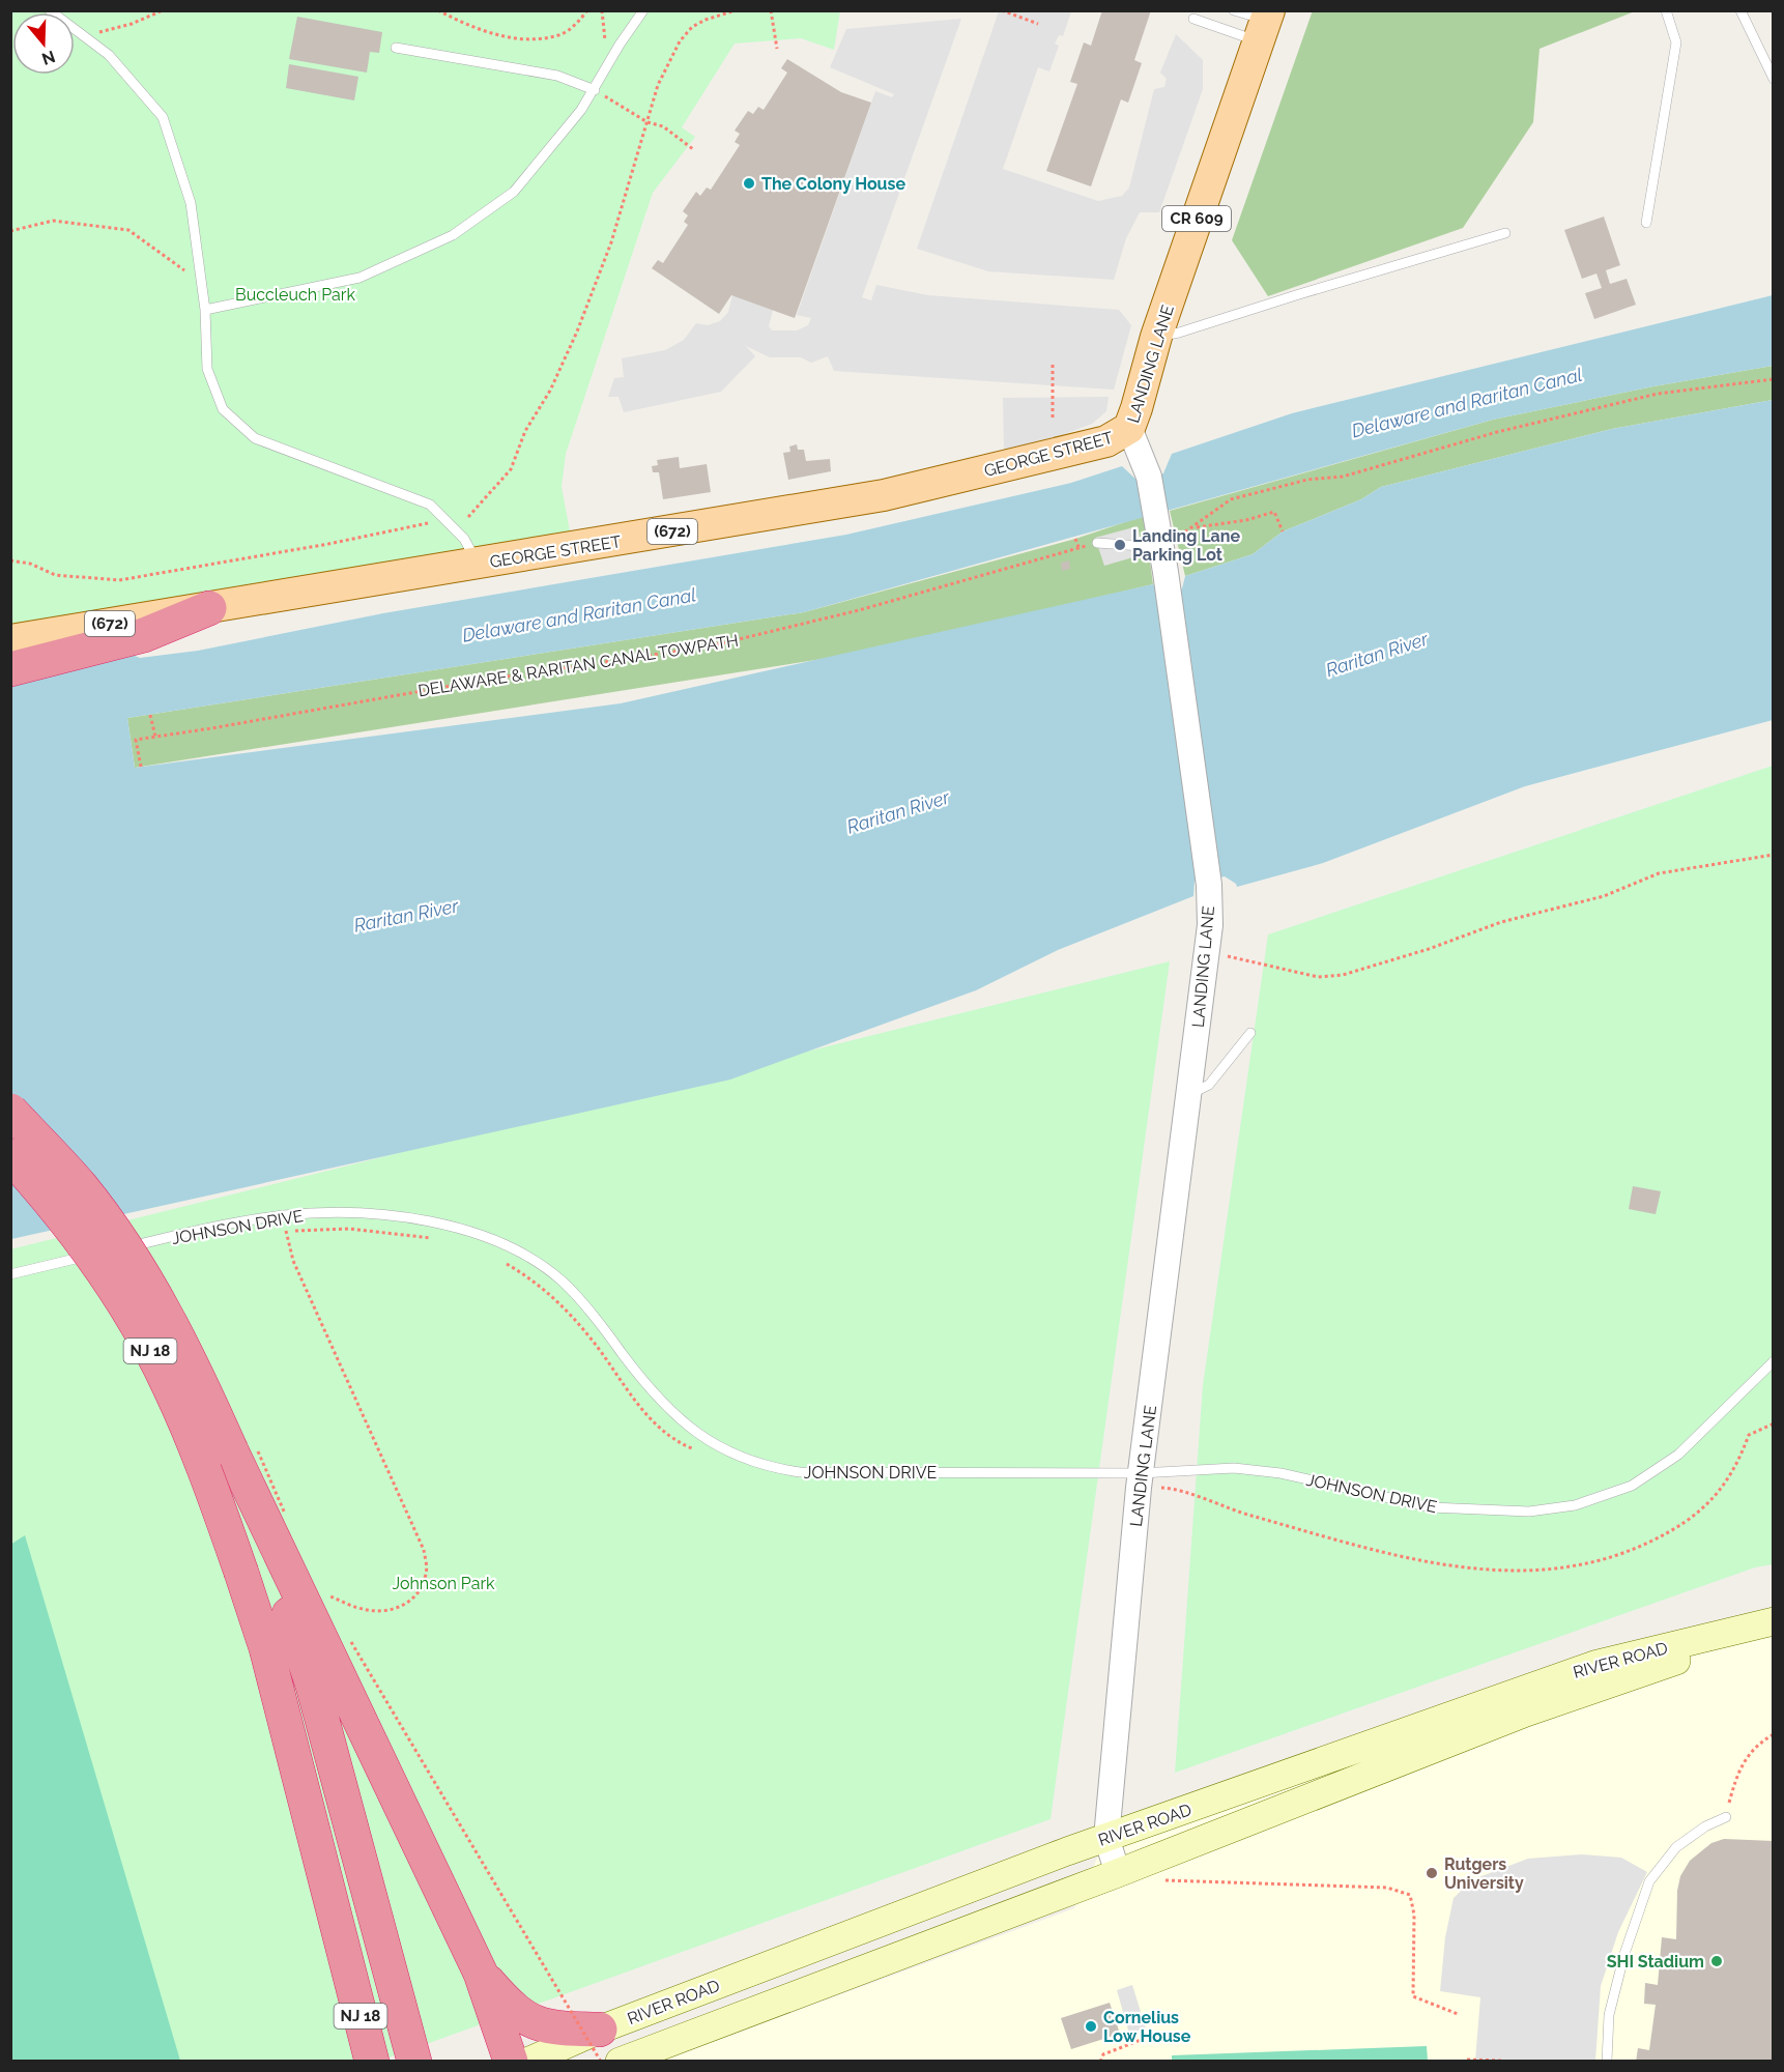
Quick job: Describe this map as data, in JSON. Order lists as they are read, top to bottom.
{
  "streets": {
    "highway": ["NJ 18"],
    "main road": [
      "CR 609",
      "LANDING LANE",
      "GEORGE STREET",
      "(672)",
      "RIVER ROAD"
    ],
    "lane": ["JOHNSON DRIVE"],
    "path": ["DELAWARE & RARITAN CANAL TOWPATH"]
  },
  "crossings": [
    ["LANDING LANE", "GEORGE STREET"],
    ["LANDING LANE", "JOHNSON DRIVE"],
    ["LANDING LANE", "RIVER ROAD"]
  ],
  "water": ["Delaware and Raritan Canal", "Raritan River"],
  "parks": ["Buccleuch Park", "Johnson Park"],
  "places": [
    "The Colony House",
    "Landing Lane Parking Lot",
    "Rutgers University",
    "SHI Stadium",
    "Cornelius Low House"
  ],
  "north": "bottom"
}
